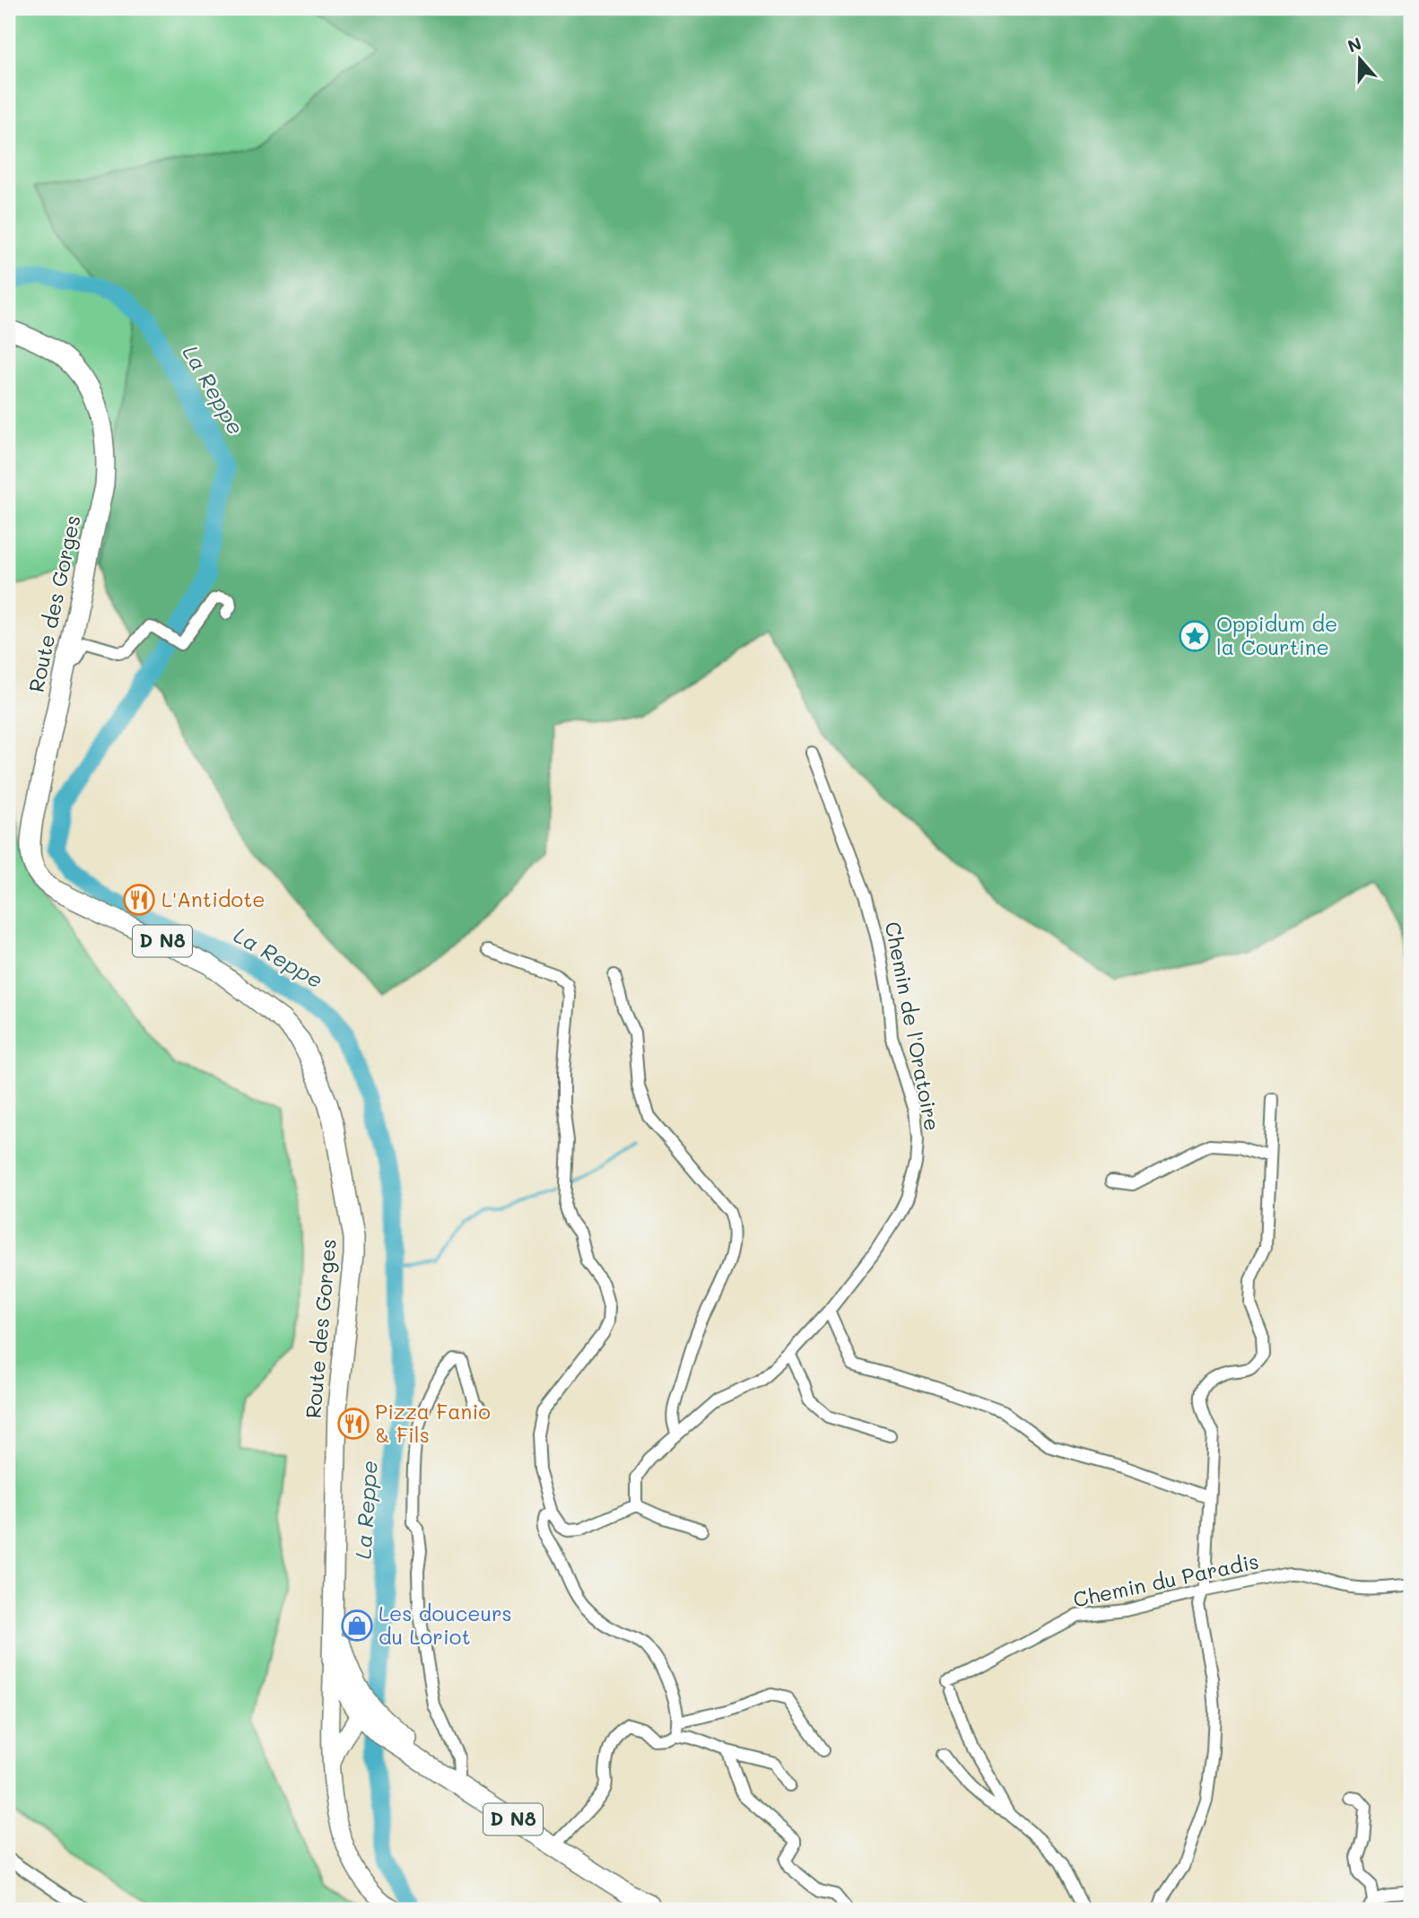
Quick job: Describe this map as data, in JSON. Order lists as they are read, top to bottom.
{
  "streets": {
    "main road": ["Route des Gorges", "D N8"],
    "street": ["Chemin de l'Oratoire", "Chemin du Paradis"]
  },
  "water": ["La Reppe"],
  "places": {
    "place": ["Oppidum de la Courtine"],
    "restaurant": ["L'Antidote", "Pizza Fanio & Fils"],
    "shop": ["Les douceurs du Loriot"]
  },
  "north": "top"
}
